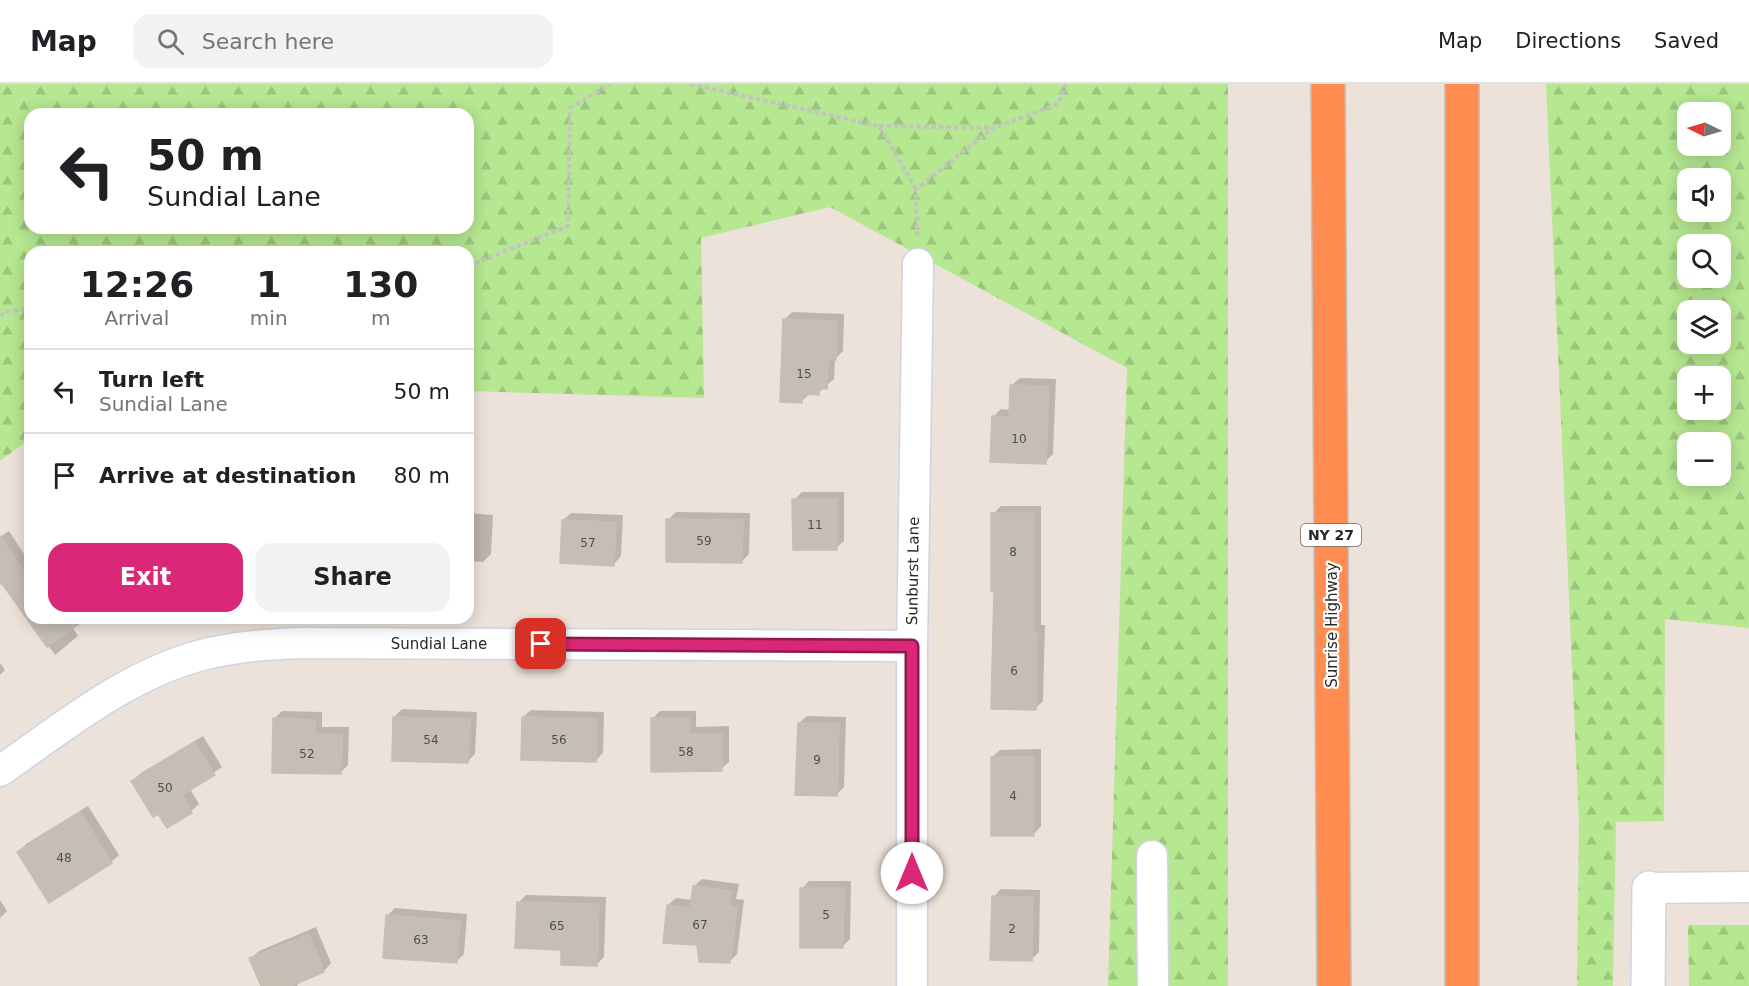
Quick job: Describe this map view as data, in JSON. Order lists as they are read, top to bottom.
{
  "streets": {
    "highway": ["NY 27", "Sunrise Highway"],
    "street": ["Sunburst Lane", "Sundial Lane"]
  },
  "crossings": [
    ["Sunburst Lane", "Sundial Lane"]
  ],
  "house_numbers": [
    "15",
    "10",
    "11",
    "59",
    "57",
    "8",
    "6",
    "54",
    "56",
    "58",
    "52",
    "9",
    "50",
    "4",
    "48",
    "5",
    "67",
    "65",
    "2",
    "63"
  ],
  "north": "left",
  "page": {
    "header": "Map",
    "search": "Search here",
    "nav": ["Map", "Directions", "Saved"],
    "map_buttons": ["+", "−"],
    "turn": ["50 m", "Sundial Lane"],
    "eta": [
      "12:26",
      "Arrival",
      "1",
      "min",
      "130",
      "m"
    ],
    "list": [
      {
        "name": "Turn left",
        "note": "Sundial Lane",
        "value": "50 m"
      },
      {
        "name": "Arrive at destination",
        "value": "80 m"
      }
    ],
    "buttons": ["Exit", "Share"]
  }
}
